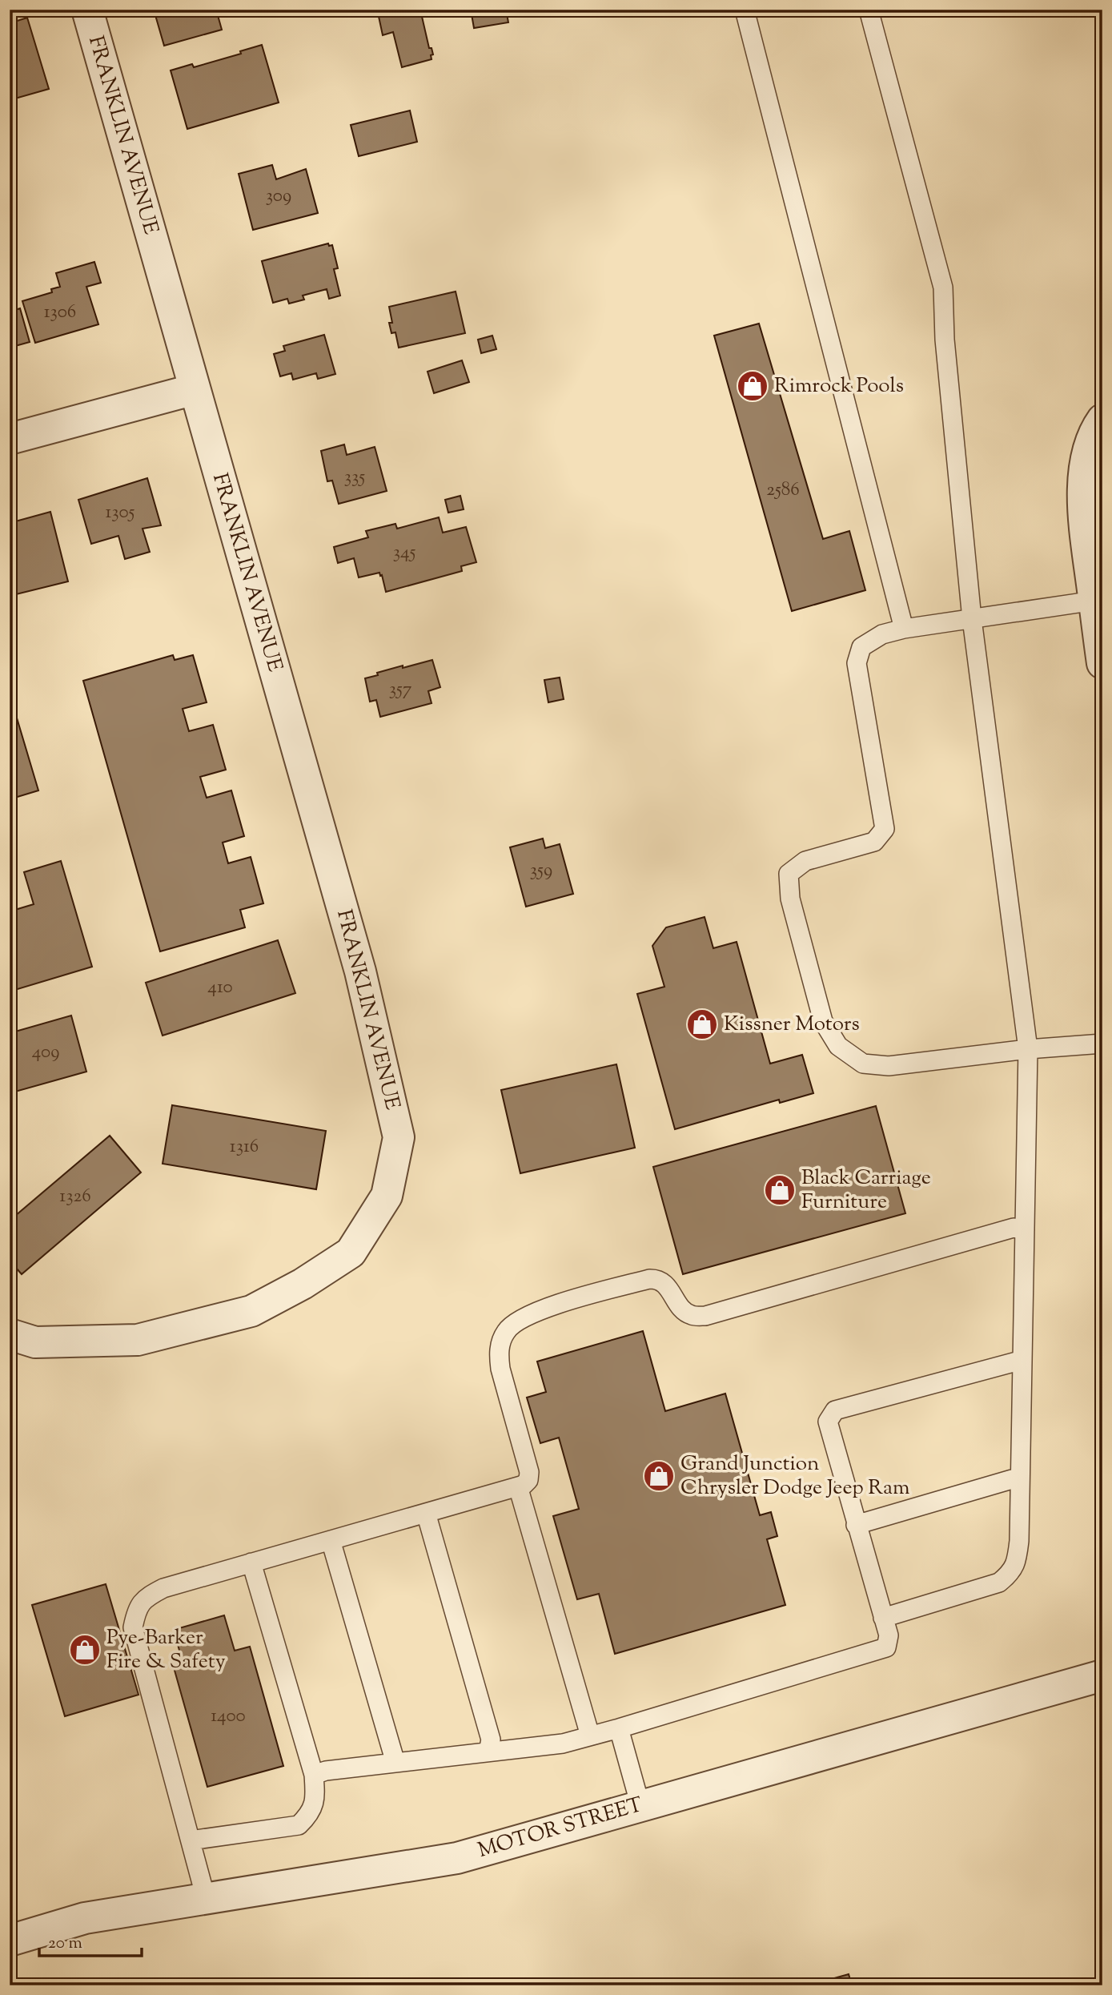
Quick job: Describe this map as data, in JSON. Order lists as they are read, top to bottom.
{
  "streets": {
    "street": ["FRANKLIN AVENUE", "MOTOR STREET"]
  },
  "places": {
    "shop": [
      "Rimrock Pools",
      "Kissner Motors",
      "Black Carriage Furniture",
      "Grand Junction Chrysler Dodge Jeep Ram",
      "Pye-Barker Fire & Safety"
    ]
  },
  "house_numbers": [
    "309",
    "1306",
    "335",
    "2586",
    "1305",
    "345",
    "357",
    "359",
    "410",
    "409",
    "1316",
    "1326",
    "1400"
  ],
  "scale_bar": "20 m"
}
